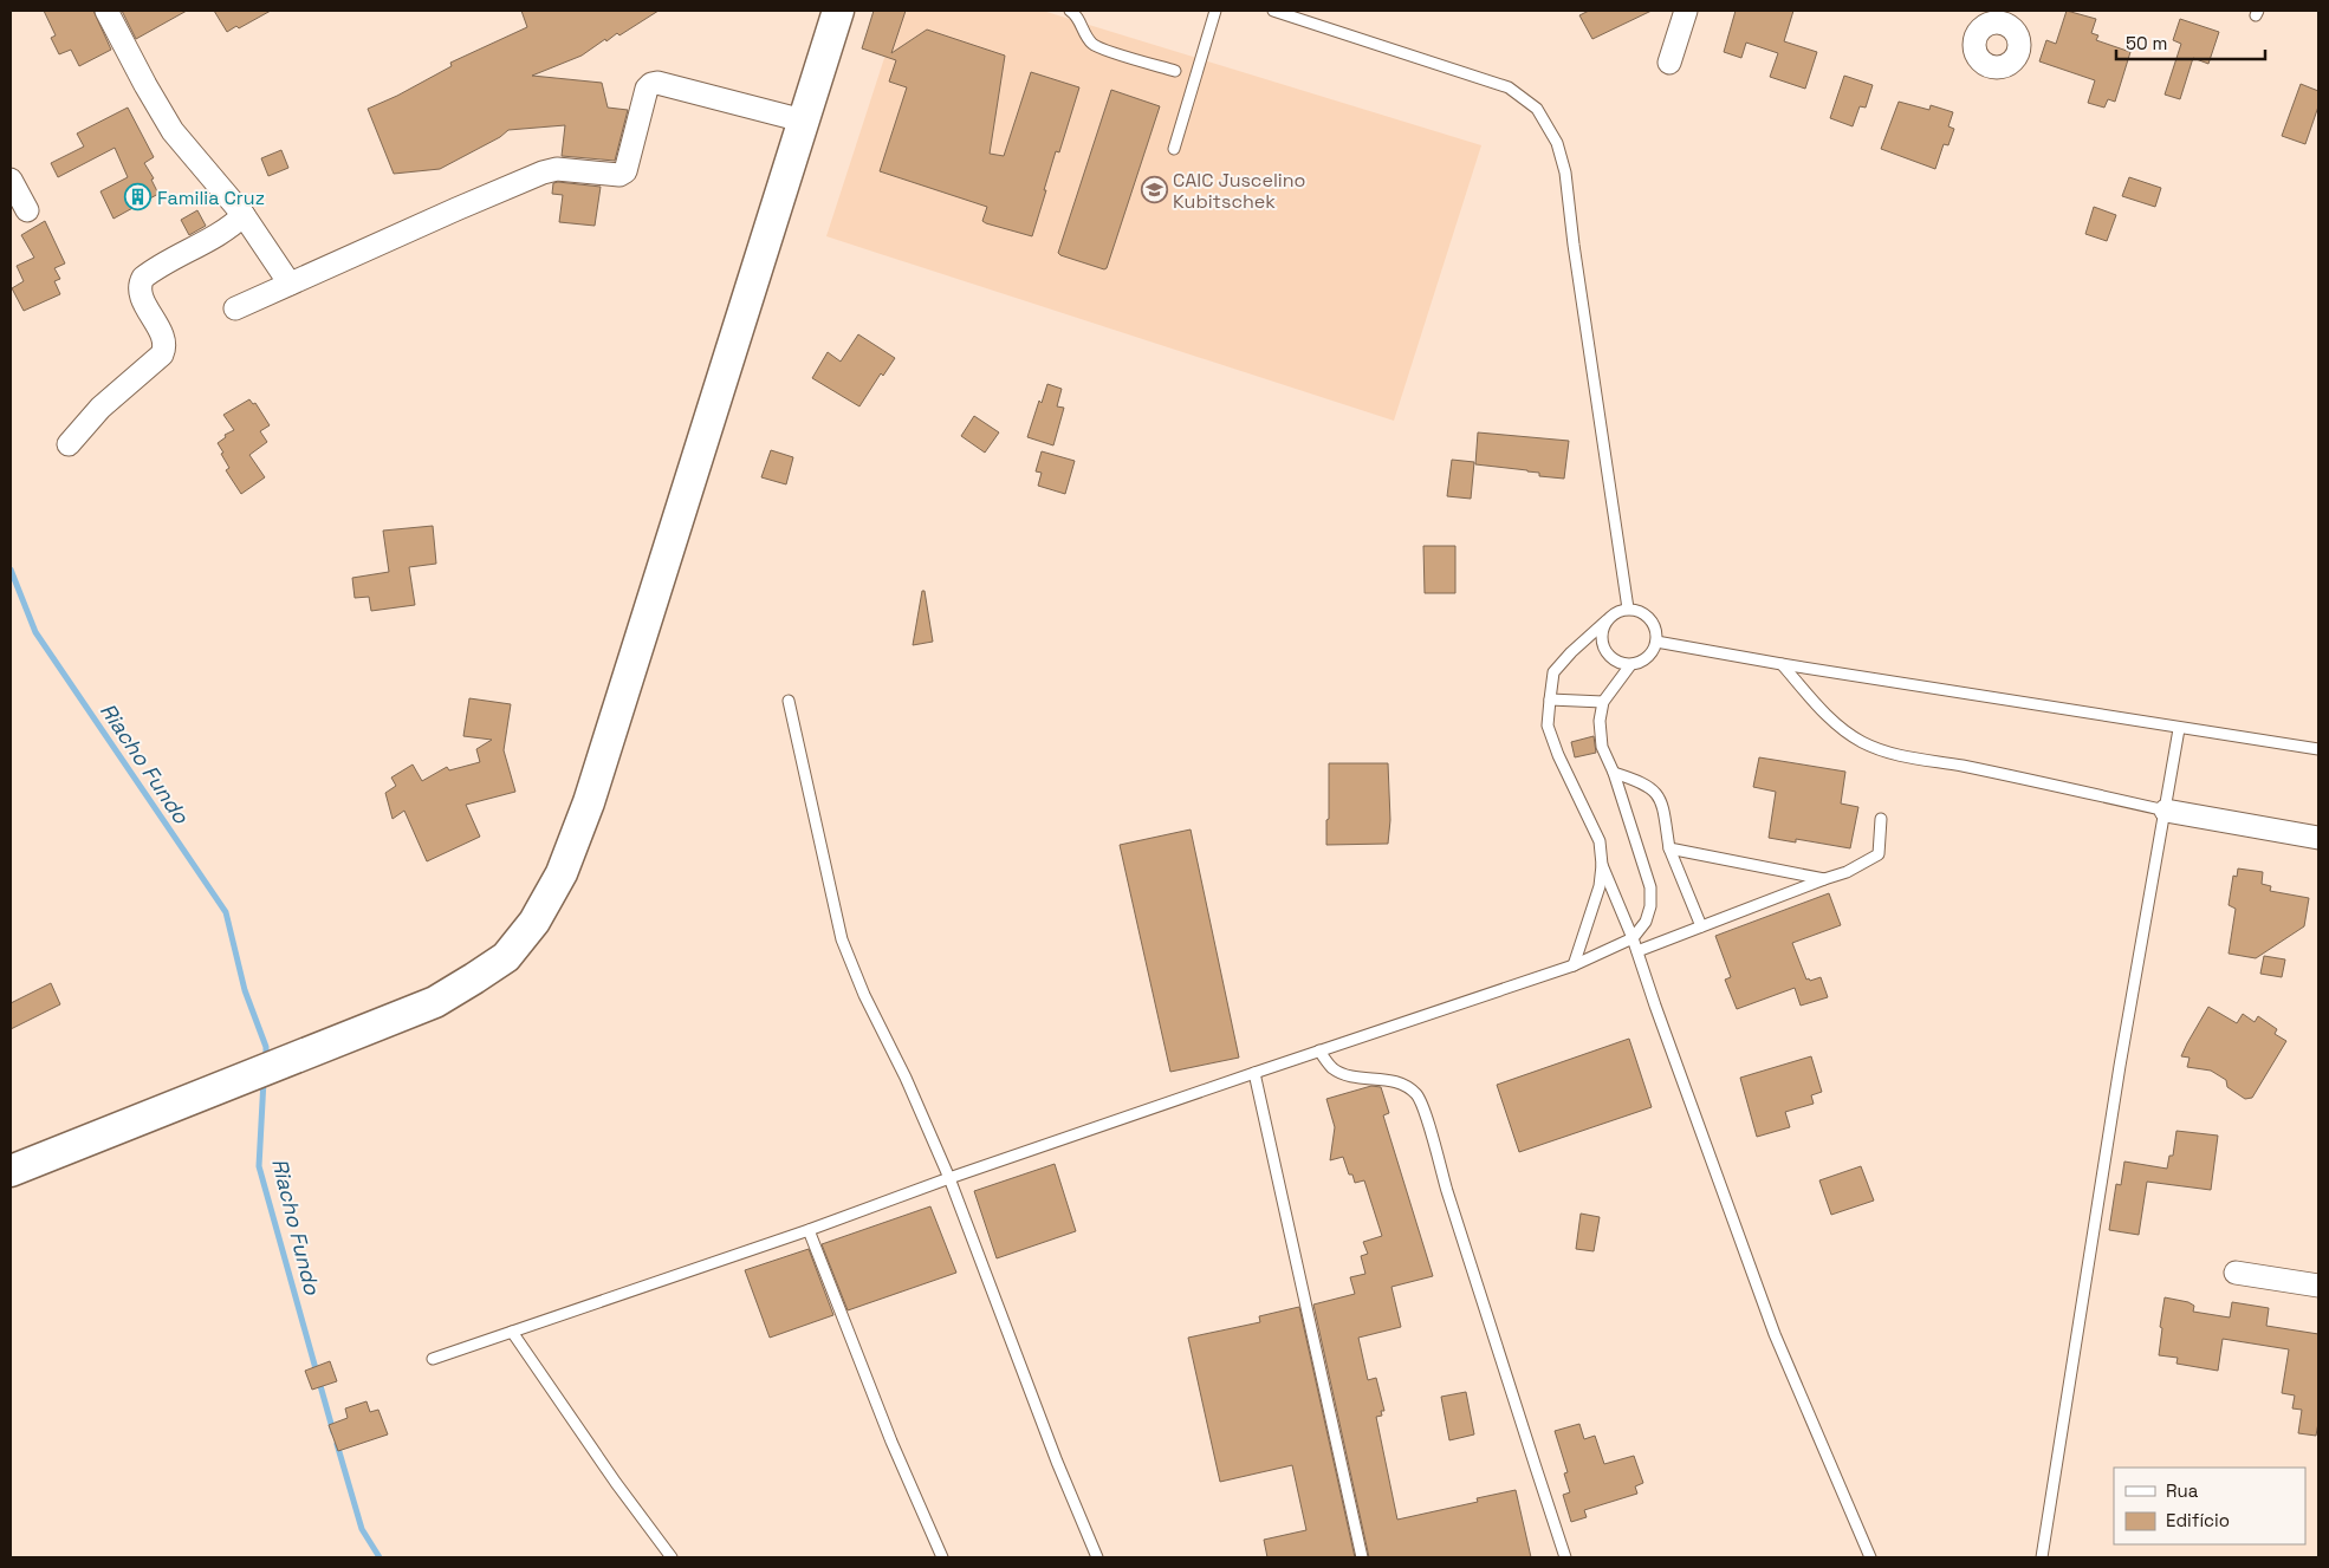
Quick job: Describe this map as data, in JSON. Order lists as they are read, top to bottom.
{
  "water": ["Riacho Fundo"],
  "places": {
    "school or university": ["CAIC Juscelino Kubitschek"],
    "building": ["Familia Cruz"]
  },
  "legend": ["Rua", "Edifício"],
  "scale_bar": "50 m"
}
